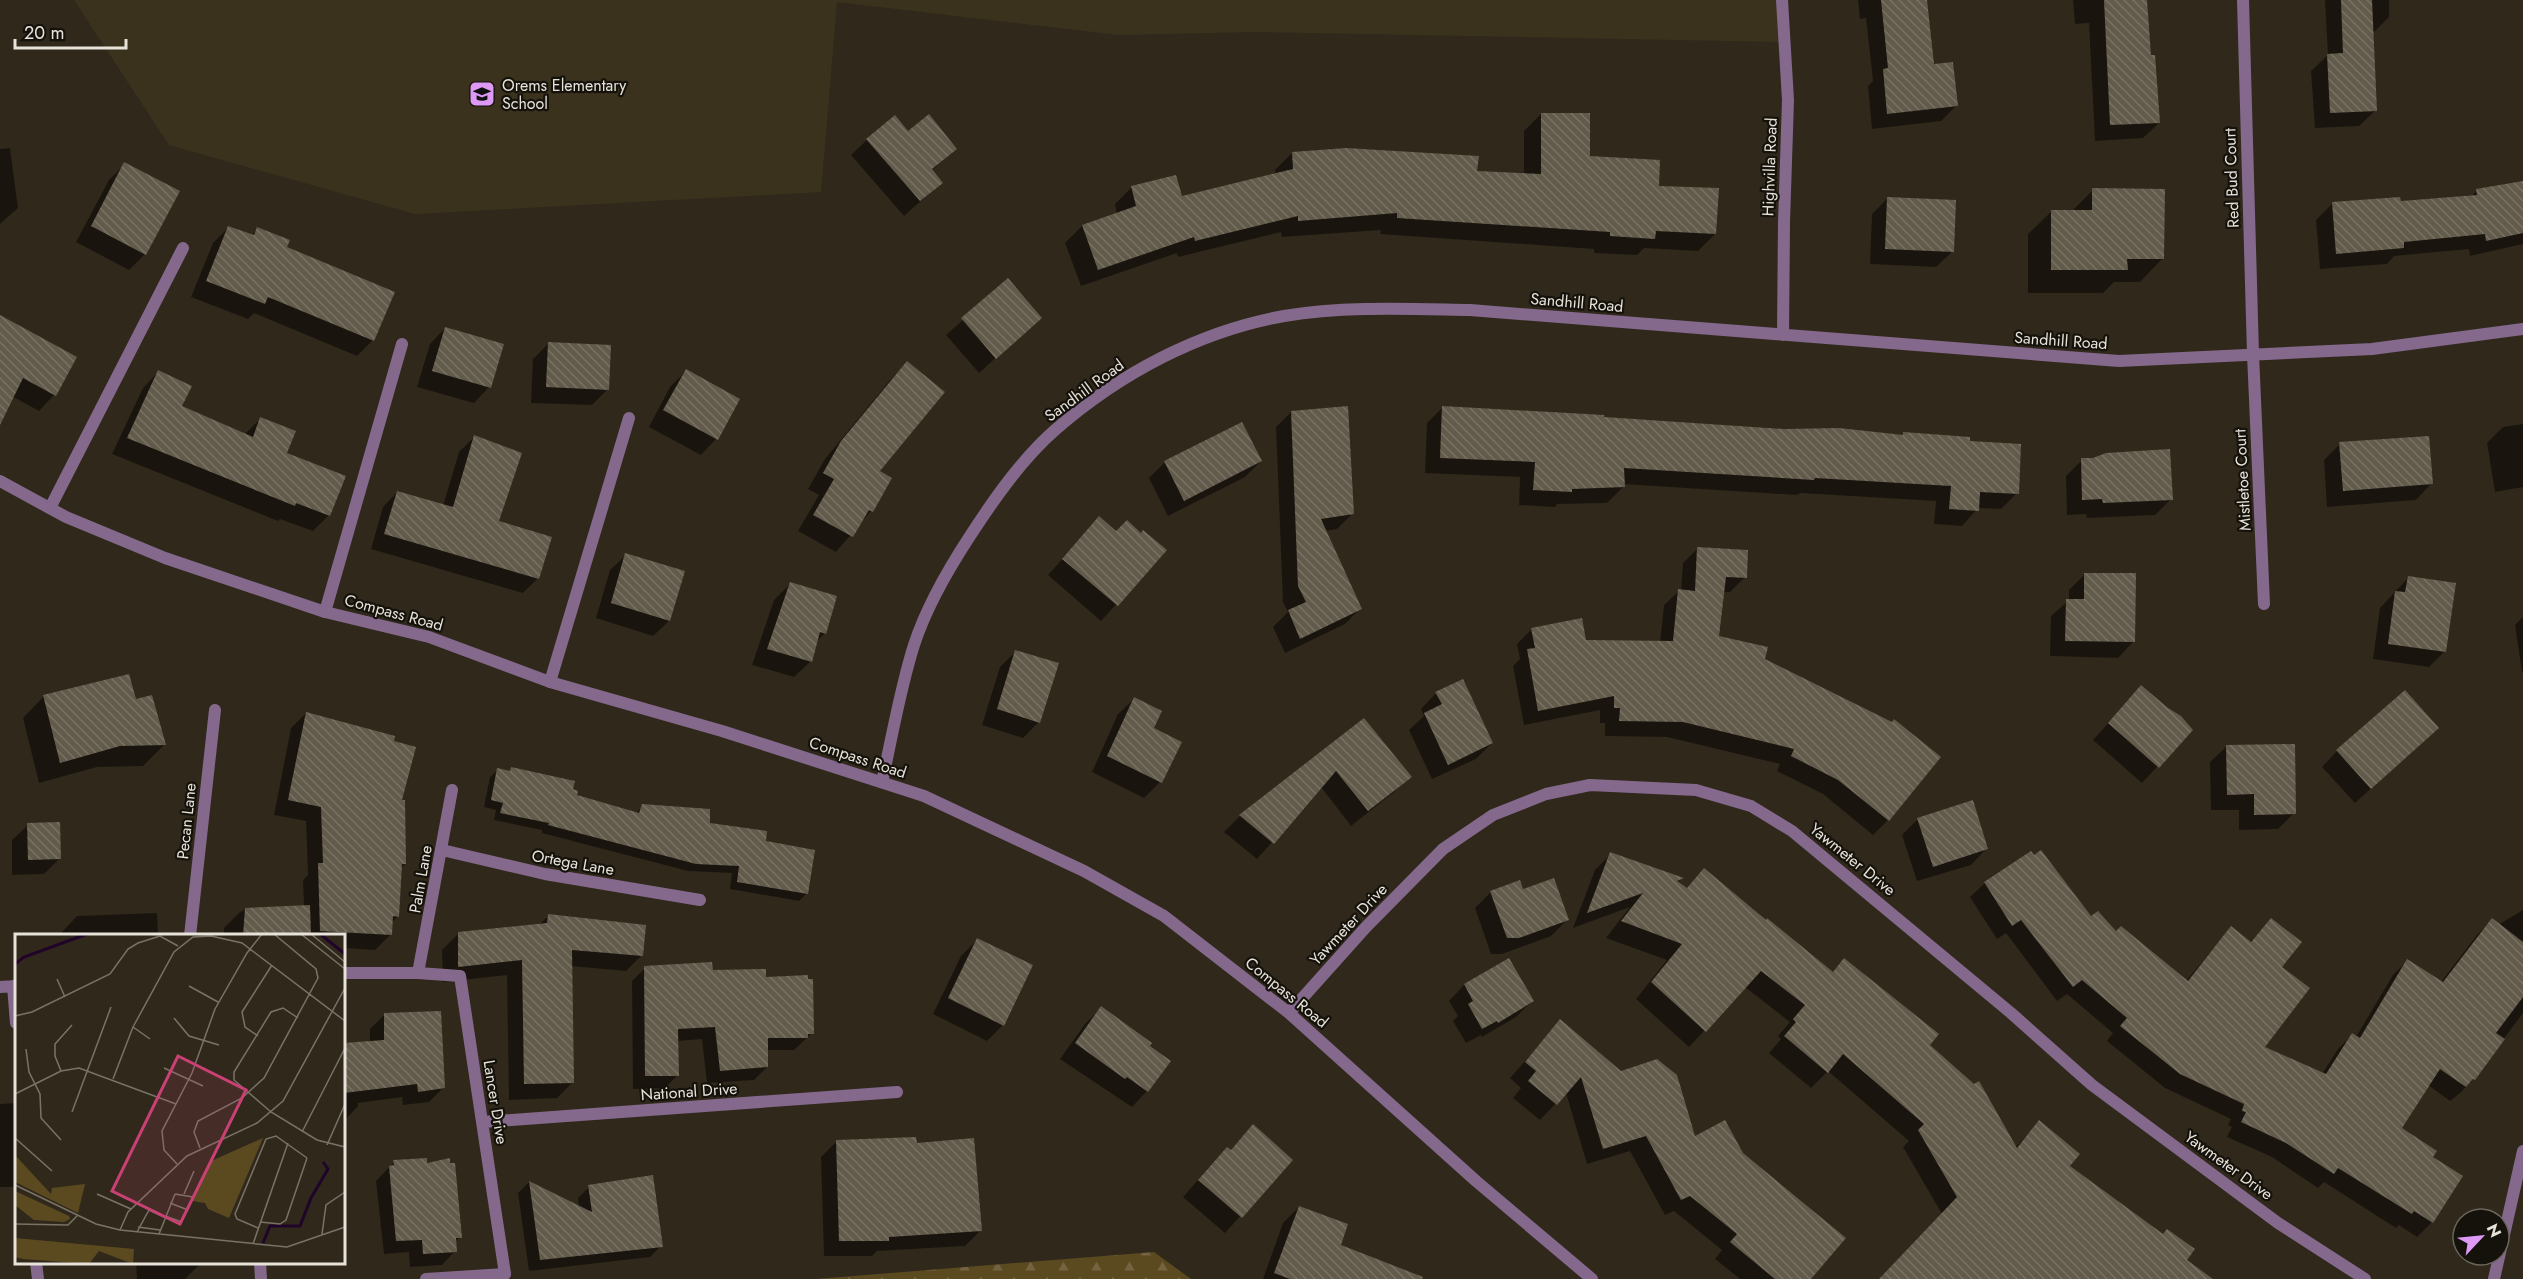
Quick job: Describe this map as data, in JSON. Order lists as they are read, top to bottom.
{
  "streets": {
    "street": [
      "Highvilla Road",
      "Red Bud Court",
      "Sandhill Road",
      "Mistletoe Court",
      "Compass Road",
      "Pecan Lane",
      "Yawmeter Drive",
      "Ortega Lane",
      "Palm Lane",
      "National Drive",
      "Lancer Drive"
    ]
  },
  "crossings": [
    ["Highvilla Road", "Sandhill Road"],
    ["Red Bud Court", "Sandhill Road"],
    ["Red Bud Court", "Mistletoe Court"],
    ["Sandhill Road", "Mistletoe Court"],
    ["Sandhill Road", "Compass Road"],
    ["Compass Road", "Yawmeter Drive"],
    ["Ortega Lane", "Palm Lane"],
    ["Palm Lane", "Lancer Drive"],
    ["National Drive", "Lancer Drive"]
  ],
  "places": {
    "school or university": ["Orems Elementary School"]
  },
  "scale_bar": "20 m",
  "north": "top right"
}
